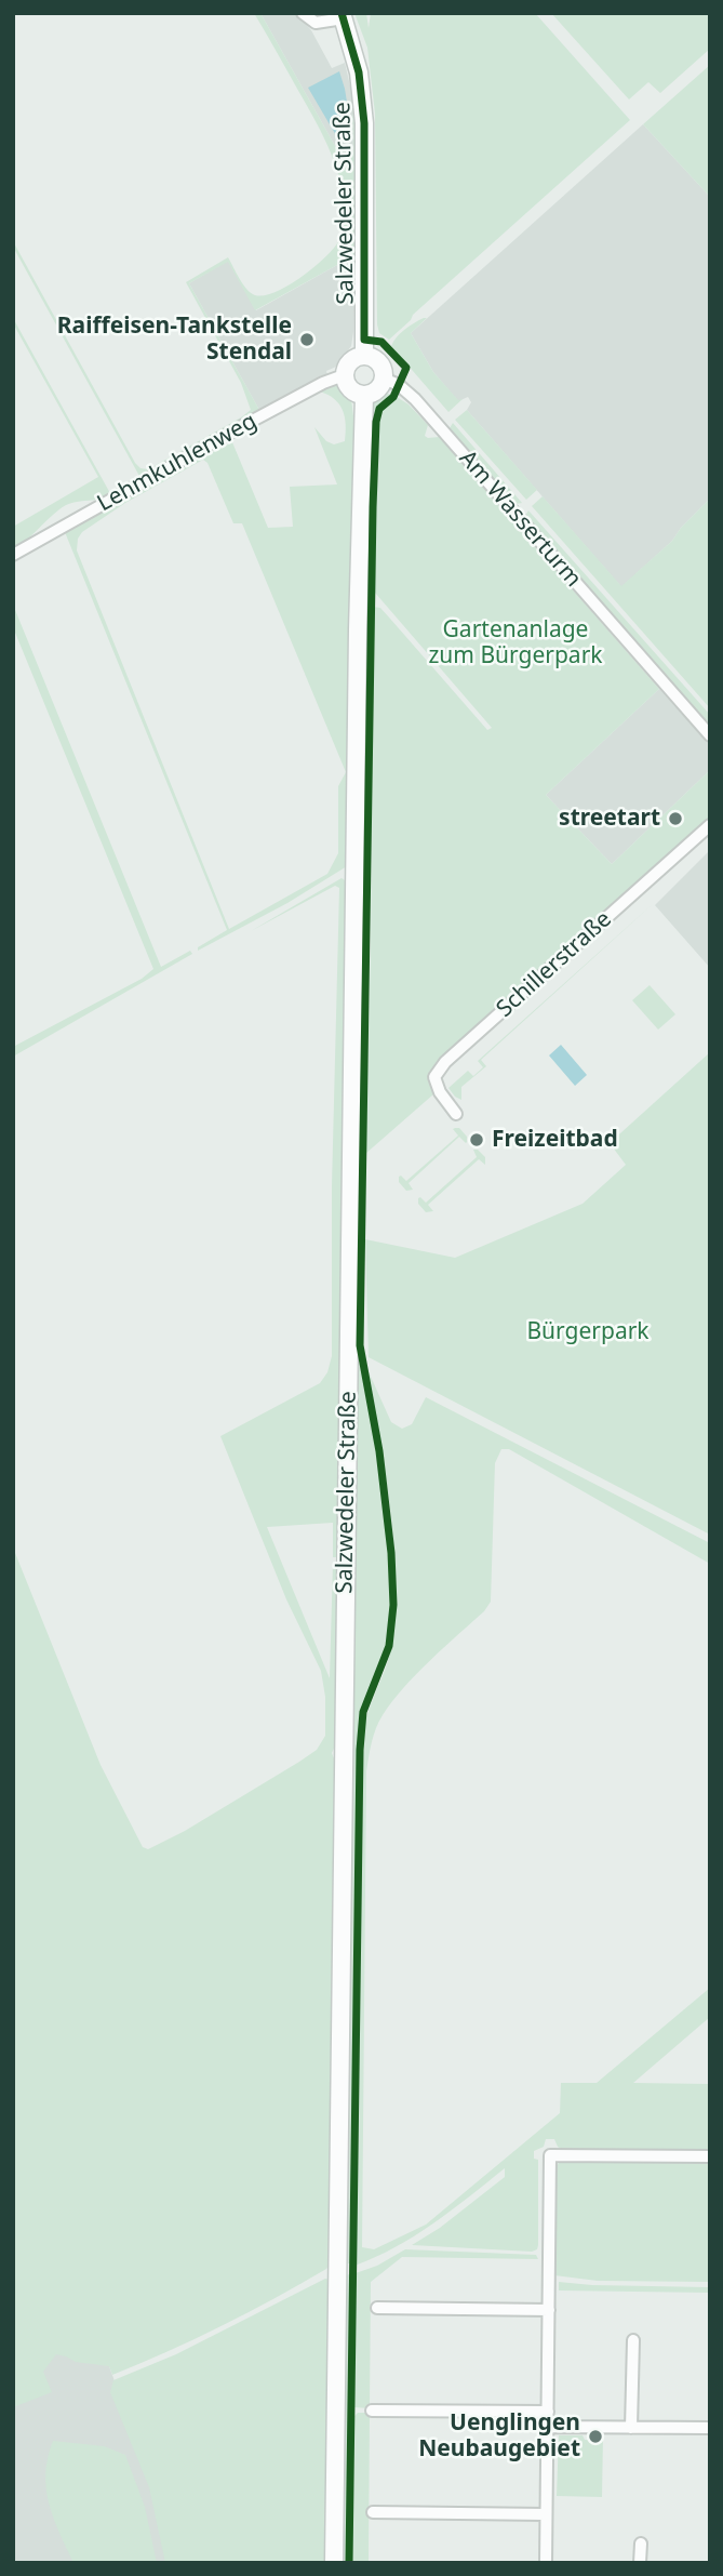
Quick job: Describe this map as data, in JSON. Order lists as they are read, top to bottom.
{
  "streets": {
    "main road": ["Salzwedeler Straße"],
    "street": ["Lehmkuhlenweg", "Am Wasserturm", "Schillerstraße"]
  },
  "crossings": [
    ["Salzwedeler Straße", "Lehmkuhlenweg"],
    ["Salzwedeler Straße", "Am Wasserturm"],
    ["Lehmkuhlenweg", "Am Wasserturm"]
  ],
  "parks": ["Gartenanlage zum Bürgerpark", "Bürgerpark"],
  "places": [
    "Raiffeisen-Tankstelle Stendal",
    "streetart",
    "Freizeitbad",
    "Uenglingen Neubaugebiet"
  ]
}
